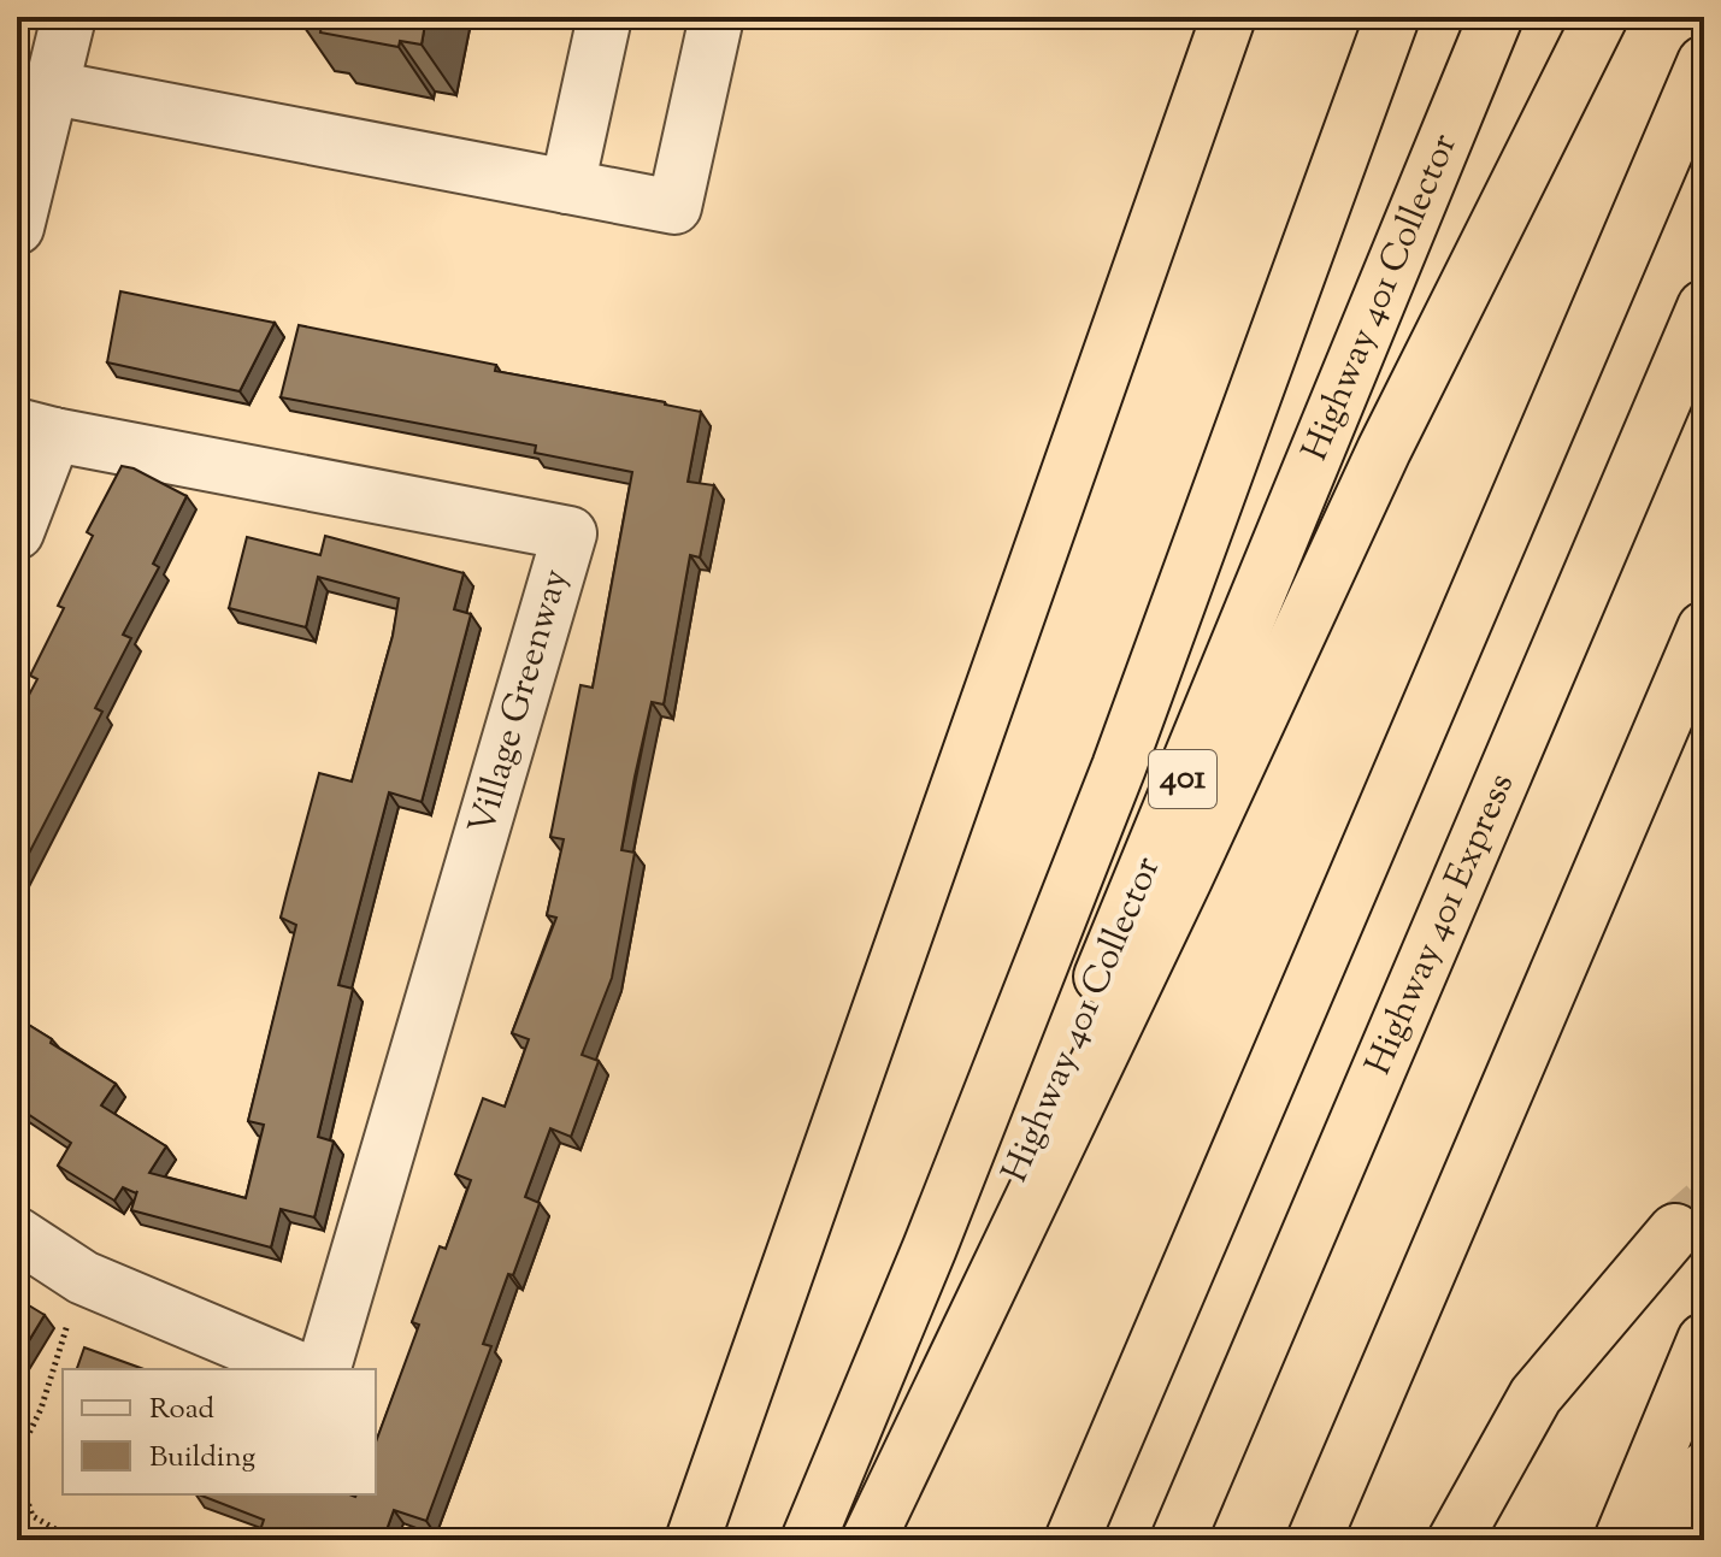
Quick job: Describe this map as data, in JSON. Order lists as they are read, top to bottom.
{
  "streets": {
    "highway": ["Highway 401 Collector", "401", "Highway 401 Express"],
    "street": ["Village Greenway"]
  },
  "legend": ["Road", "Building"]
}
